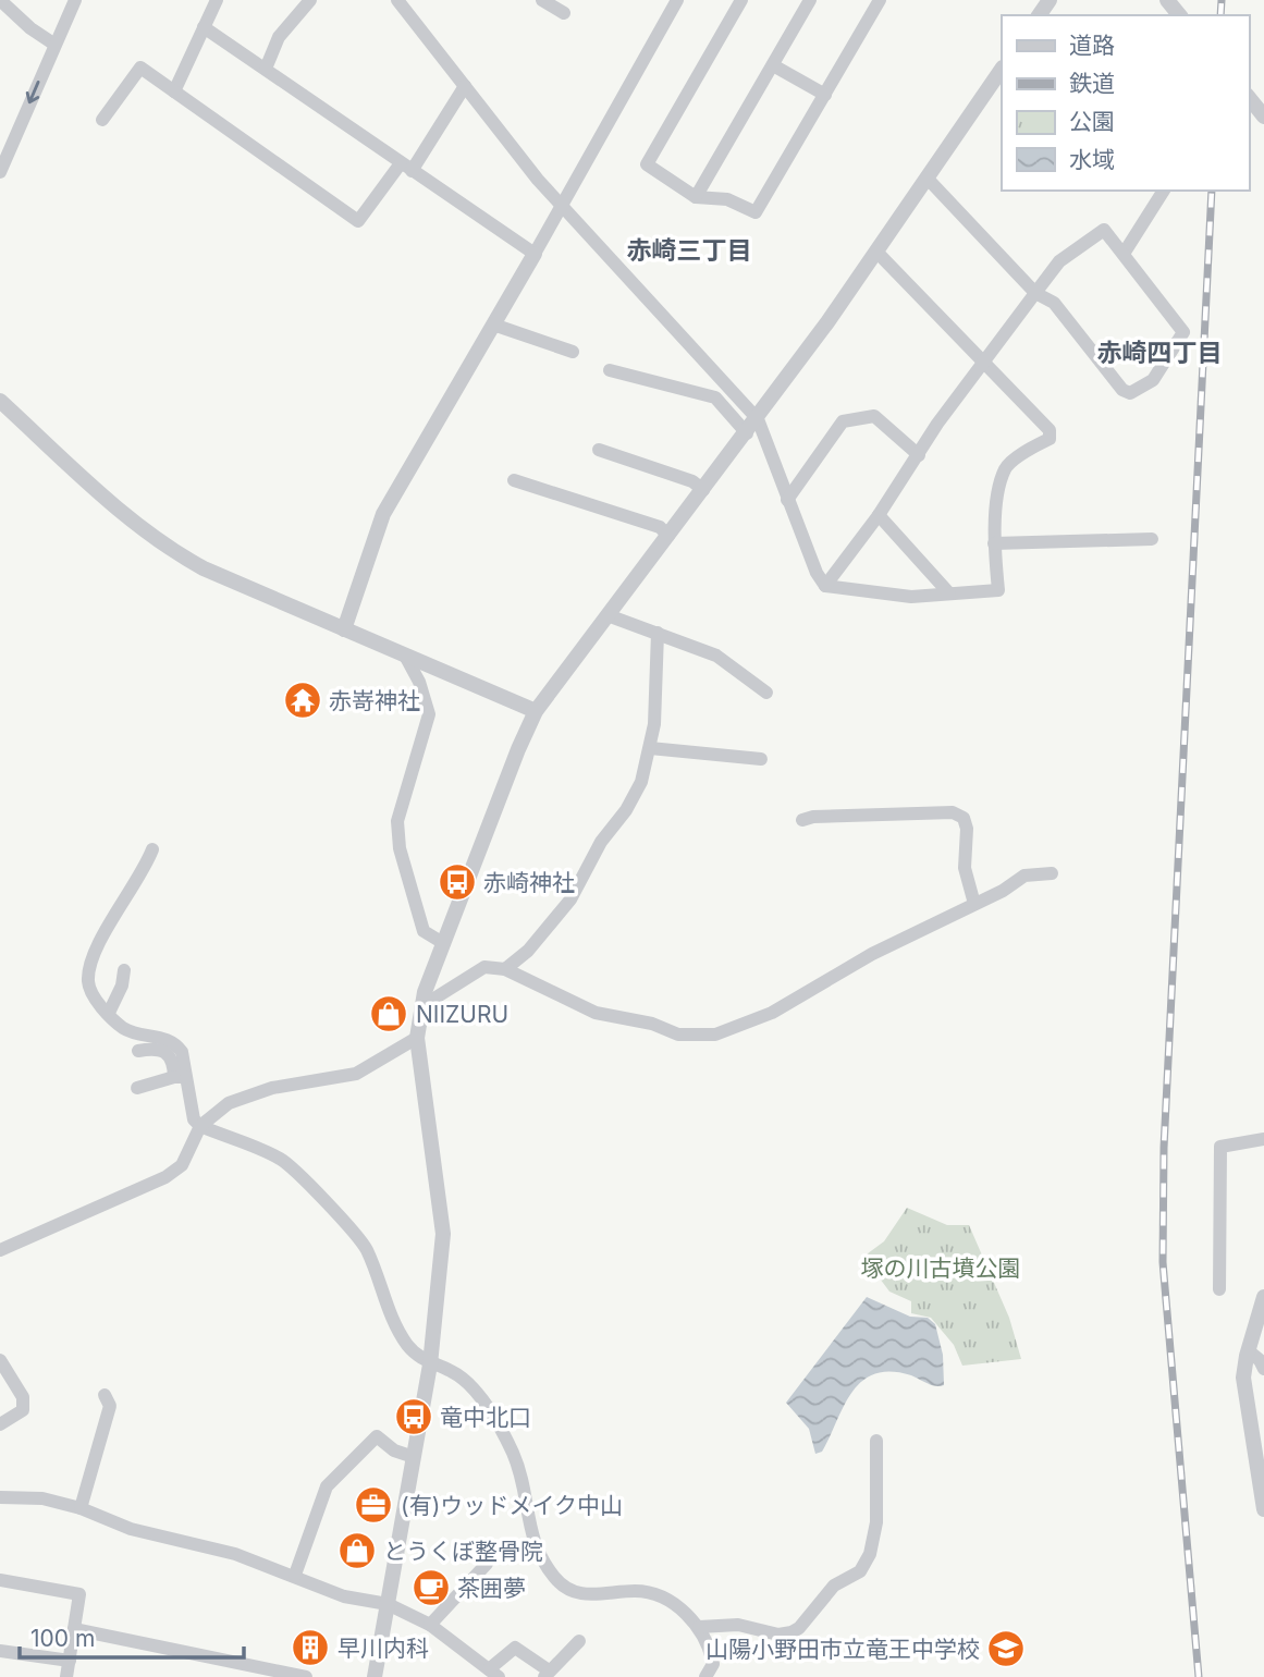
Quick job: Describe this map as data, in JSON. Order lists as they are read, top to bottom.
{
  "districts": ["赤崎三丁目", "赤崎四丁目"],
  "parks": ["塚の川古墳公園"],
  "places": {
    "temple": ["赤嵜神社"],
    "bus stop": ["赤崎神社", "竜中北口"],
    "shop": ["NIIZURU", "とうくぼ整骨院"],
    "office": ["(有)ウッドメイク中山"],
    "cafe": ["茶囲夢"],
    "building": ["早川内科"],
    "school or university": ["山陽小野田市立竜王中学校"]
  },
  "legend": [
    "道路",
    "鉄道",
    "公園",
    "水域"
  ],
  "scale_bar": "100 m"
}
